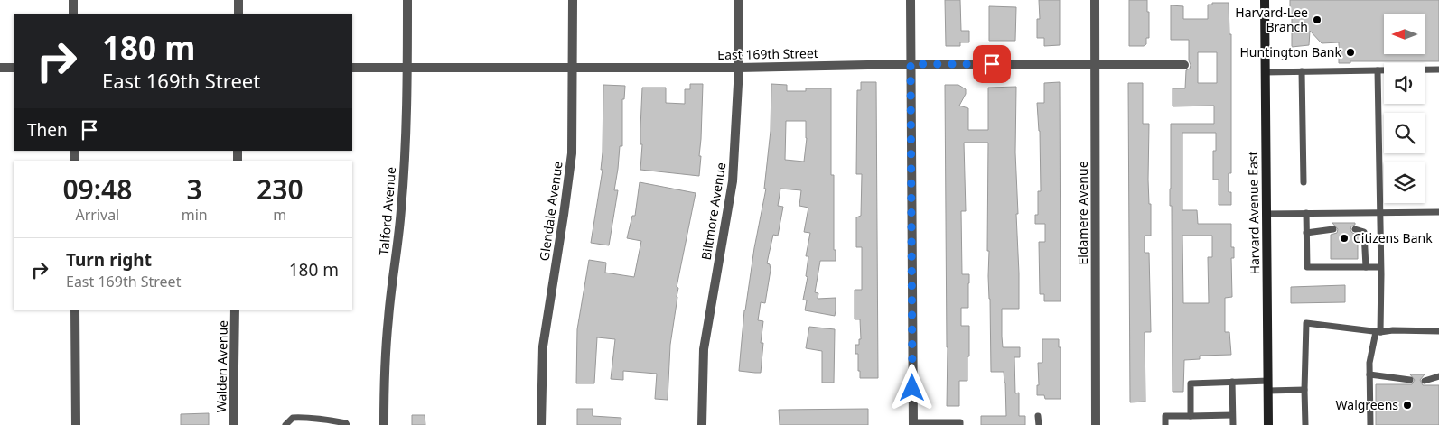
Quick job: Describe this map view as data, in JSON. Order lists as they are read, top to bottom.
{
  "streets": {
    "main road": ["Harvard Avenue East"],
    "street": [
      "East 169th Street",
      "Talford Avenue",
      "Glendale Avenue",
      "Biltmore Avenue",
      "Eldamere Avenue",
      "Walden Avenue"
    ]
  },
  "crossings": [
    ["East 169th Street", "Talford Avenue"],
    ["East 169th Street", "Glendale Avenue"],
    ["East 169th Street", "Biltmore Avenue"],
    ["East 169th Street", "Eldamere Avenue"]
  ],
  "places": [
    "Harvard-Lee Branch",
    "Huntington Bank",
    "Citizens Bank",
    "Walgreens"
  ],
  "north": "left",
  "page": {
    "turn": ["180 m", "East 169th Street"],
    "then": "Then",
    "eta": [
      "09:48",
      "Arrival",
      "3",
      "min",
      "230",
      "m"
    ],
    "list": [
      {
        "name": "Turn right",
        "note": "East 169th Street",
        "value": "180 m"
      }
    ]
  }
}
